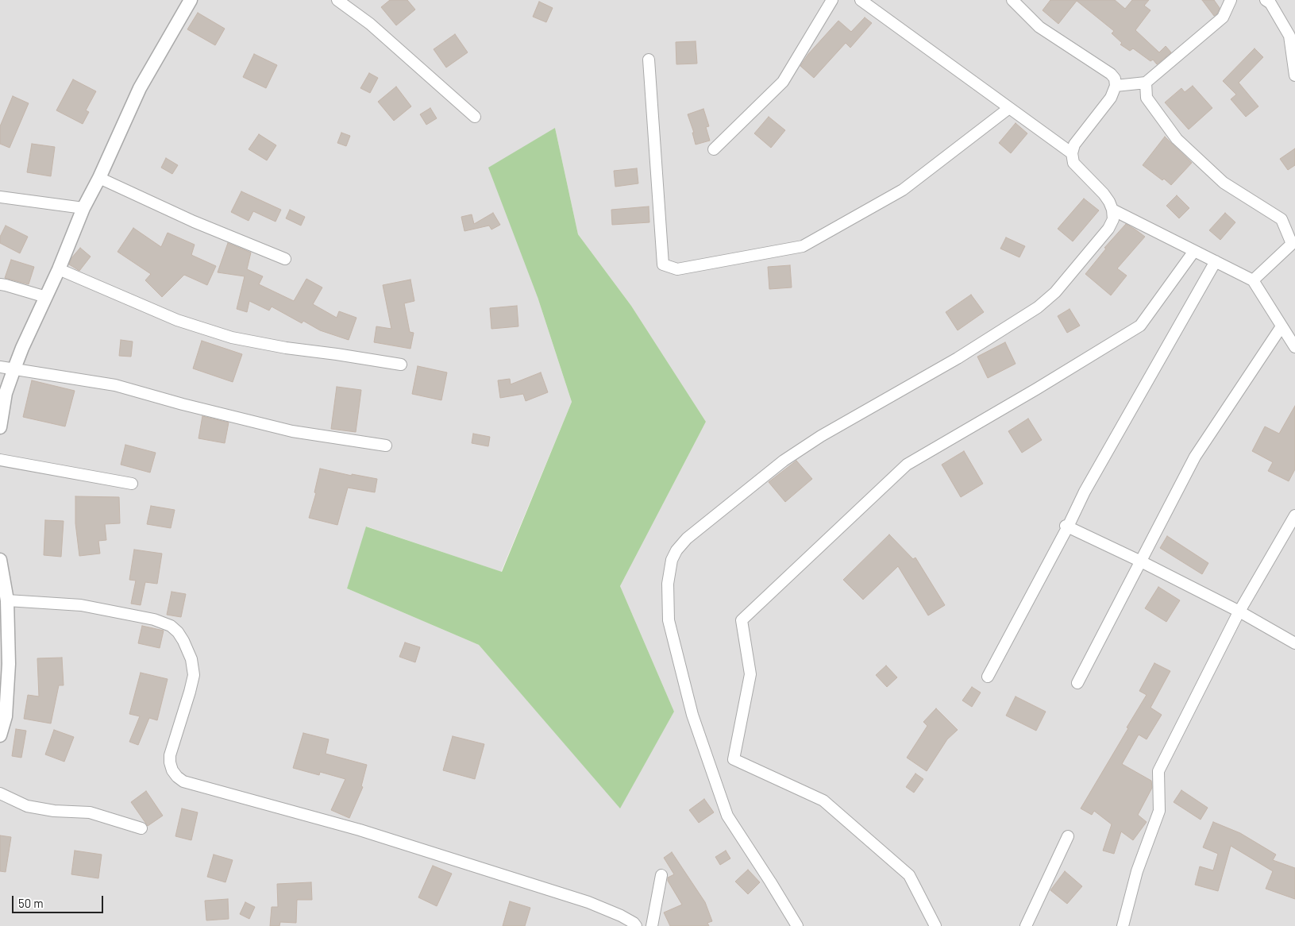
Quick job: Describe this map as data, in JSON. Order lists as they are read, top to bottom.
{
  "scale_bar": "50 m"
}
